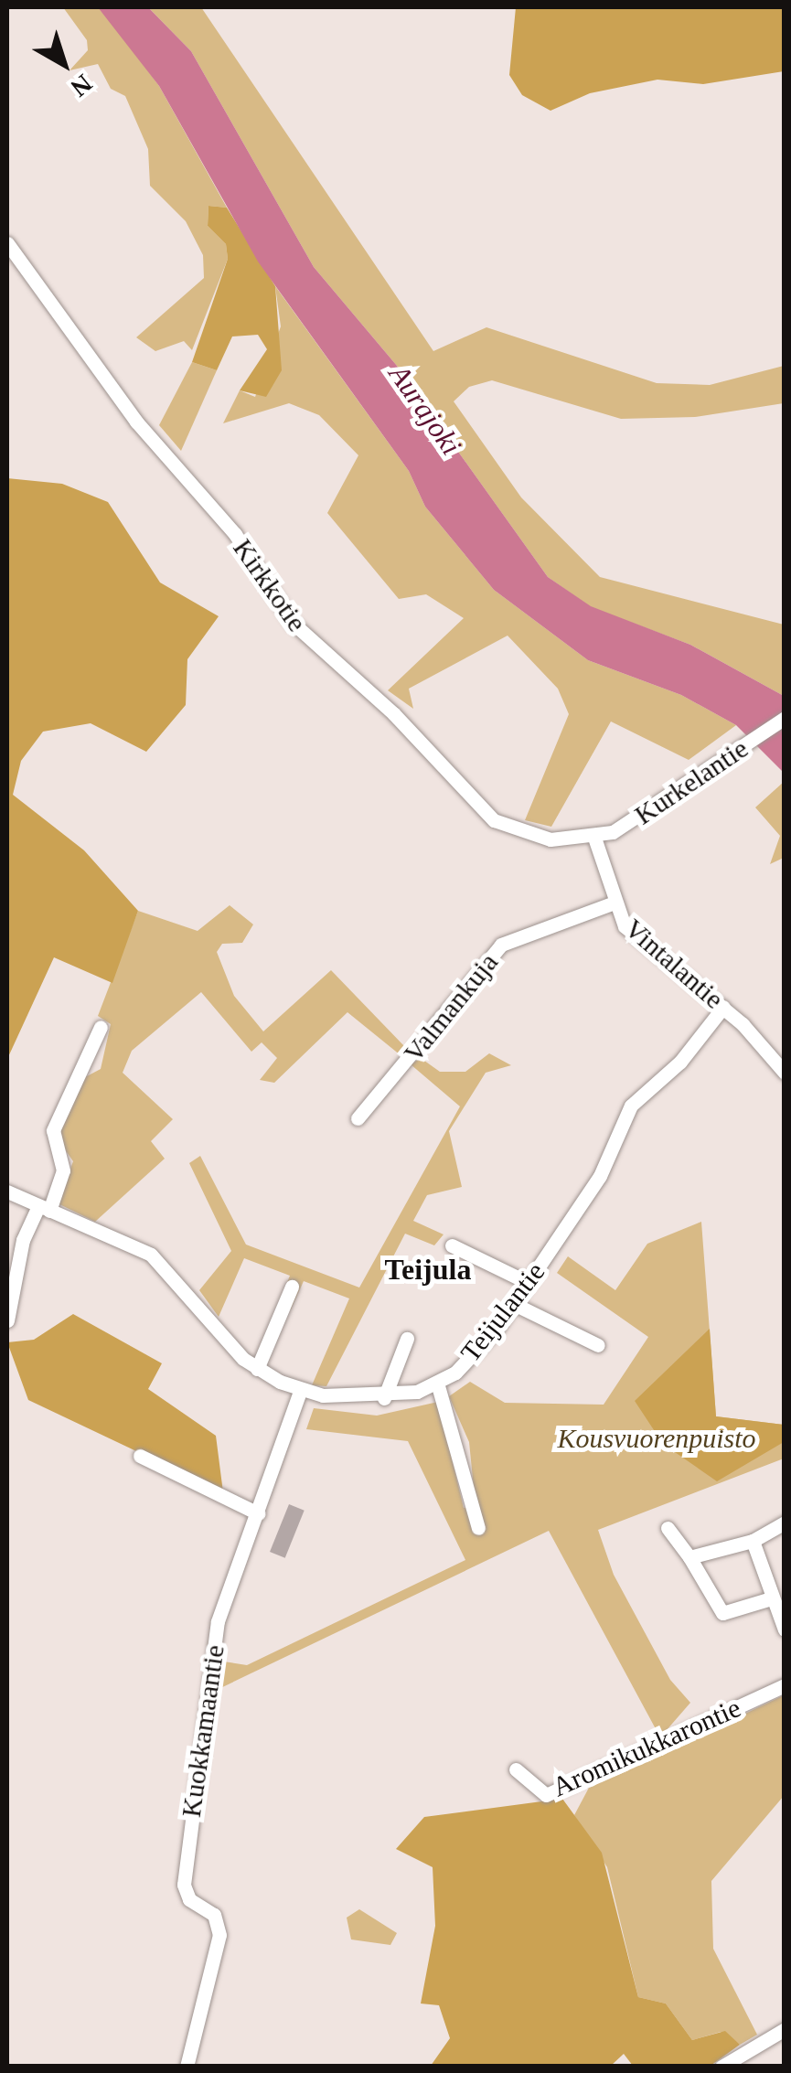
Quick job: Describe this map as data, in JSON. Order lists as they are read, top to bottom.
{
  "streets": {
    "street": [
      "Kirkkotie",
      "Kurkelantie",
      "Vintalantie",
      "Valmankuja",
      "Teijulantie",
      "Kuokkamaantie",
      "Aromikukkarontie"
    ]
  },
  "crossings": [
    ["Kirkkotie", "Kurkelantie"],
    ["Kirkkotie", "Vintalantie"],
    ["Kurkelantie", "Vintalantie"],
    ["Vintalantie", "Valmankuja"],
    ["Vintalantie", "Teijulantie"],
    ["Teijulantie", "Kuokkamaantie"]
  ],
  "districts": ["Teijula"],
  "water": ["Aurajoki"],
  "parks": ["Kousvuorenpuisto"],
  "north": "bottom right"
}
